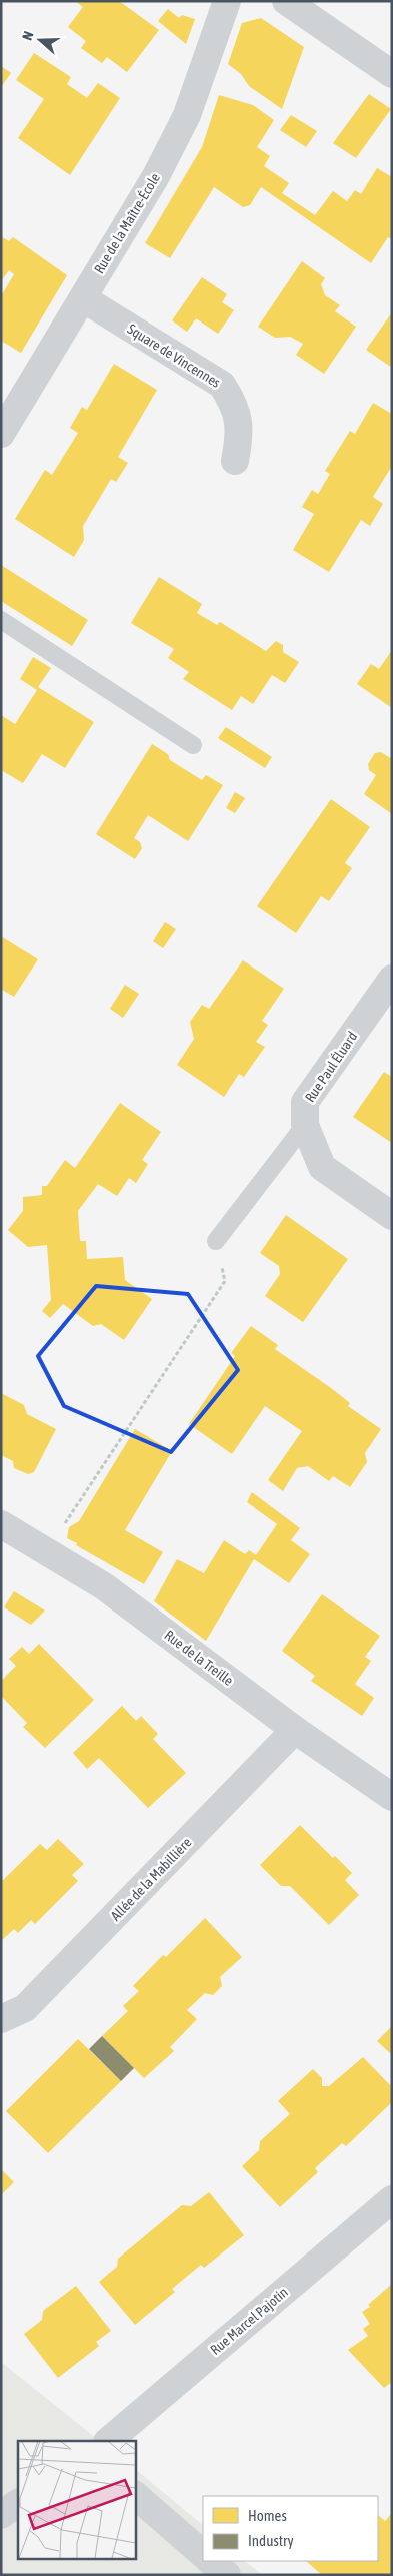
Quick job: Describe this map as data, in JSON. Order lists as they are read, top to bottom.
{
  "streets": {
    "street": [
      "Rue de la Maître-École",
      "Square de Vincennes",
      "Rue Paul Éluard",
      "Rue de la Treille",
      "Allée de la Mabillière",
      "Rue Marcel Pajotin"
    ]
  },
  "crossings": [
    ["Rue de la Maître-École", "Square de Vincennes"],
    ["Rue de la Treille", "Allée de la Mabillière"]
  ],
  "legend": ["Homes", "Industry"],
  "north": "left"
}
